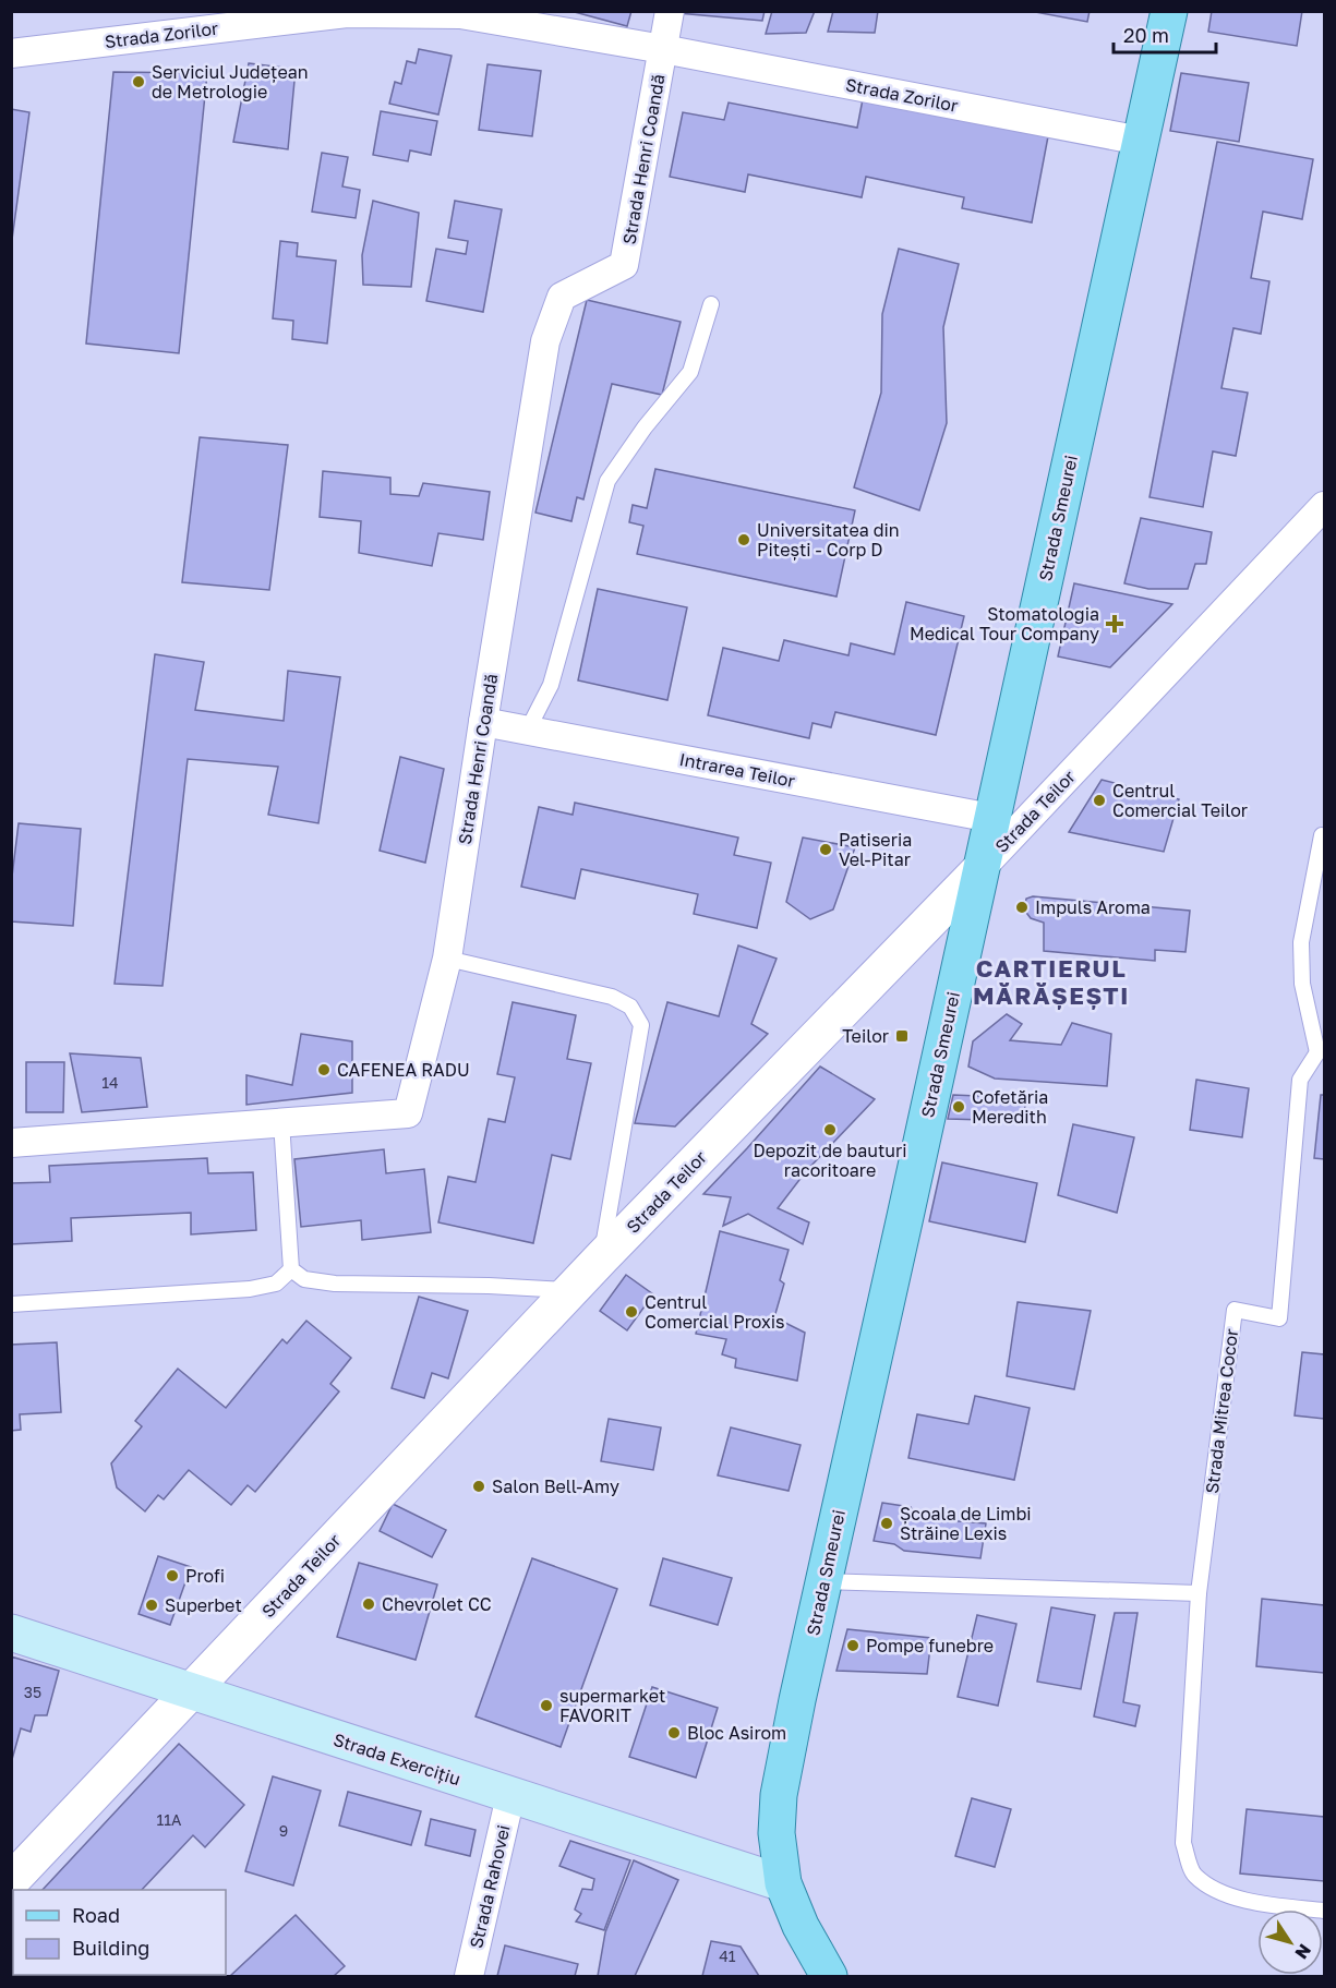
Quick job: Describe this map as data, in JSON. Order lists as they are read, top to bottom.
{
  "streets": {
    "main road": ["Strada Smeurei", "Strada Exercițiu"],
    "street": [
      "Strada Zorilor",
      "Strada Henri Coandă",
      "Intrarea Teilor",
      "Strada Teilor",
      "Strada Rahovei"
    ],
    "lane": ["Strada Mitrea Cocor"]
  },
  "crossings": [
    ["Strada Zorilor", "Strada Henri Coandă"],
    ["Strada Zorilor", "Strada Smeurei"],
    ["Strada Henri Coandă", "Intrarea Teilor"],
    ["Strada Smeurei", "Intrarea Teilor"],
    ["Strada Smeurei", "Strada Teilor"],
    ["Strada Smeurei", "Strada Exercițiu"],
    ["Strada Teilor", "Strada Exercițiu"],
    ["Strada Exercițiu", "Strada Rahovei"]
  ],
  "districts": ["CARTIERUL MĂRĂȘEȘTI"],
  "places": {
    "other": [
      "Serviciul Județean de Metrologie",
      "Universitatea din Pitești - Corp D",
      "Centrul Comercial Teilor",
      "Patiseria Vel-Pitar",
      "Impuls Aroma",
      "CAFENEA RADU",
      "Cofetăria Meredith",
      "Depozit de bauturi racoritoare",
      "Centrul Comercial Proxis",
      "Salon Bell-Amy",
      "Școala de Limbi Străine Lexis",
      "Profi",
      "Chevrolet CC",
      "Superbet",
      "Pompe funebre",
      "supermarket FAVORIT",
      "Bloc Asirom"
    ],
    "health": ["Stomatologia Medical Tour Company"],
    "transit": ["Teilor"]
  },
  "house_numbers": [
    "14",
    "35",
    "11A",
    "9",
    "41"
  ],
  "legend": ["Road", "Building"],
  "scale_bar": "20 m",
  "north": "bottom right"
}
